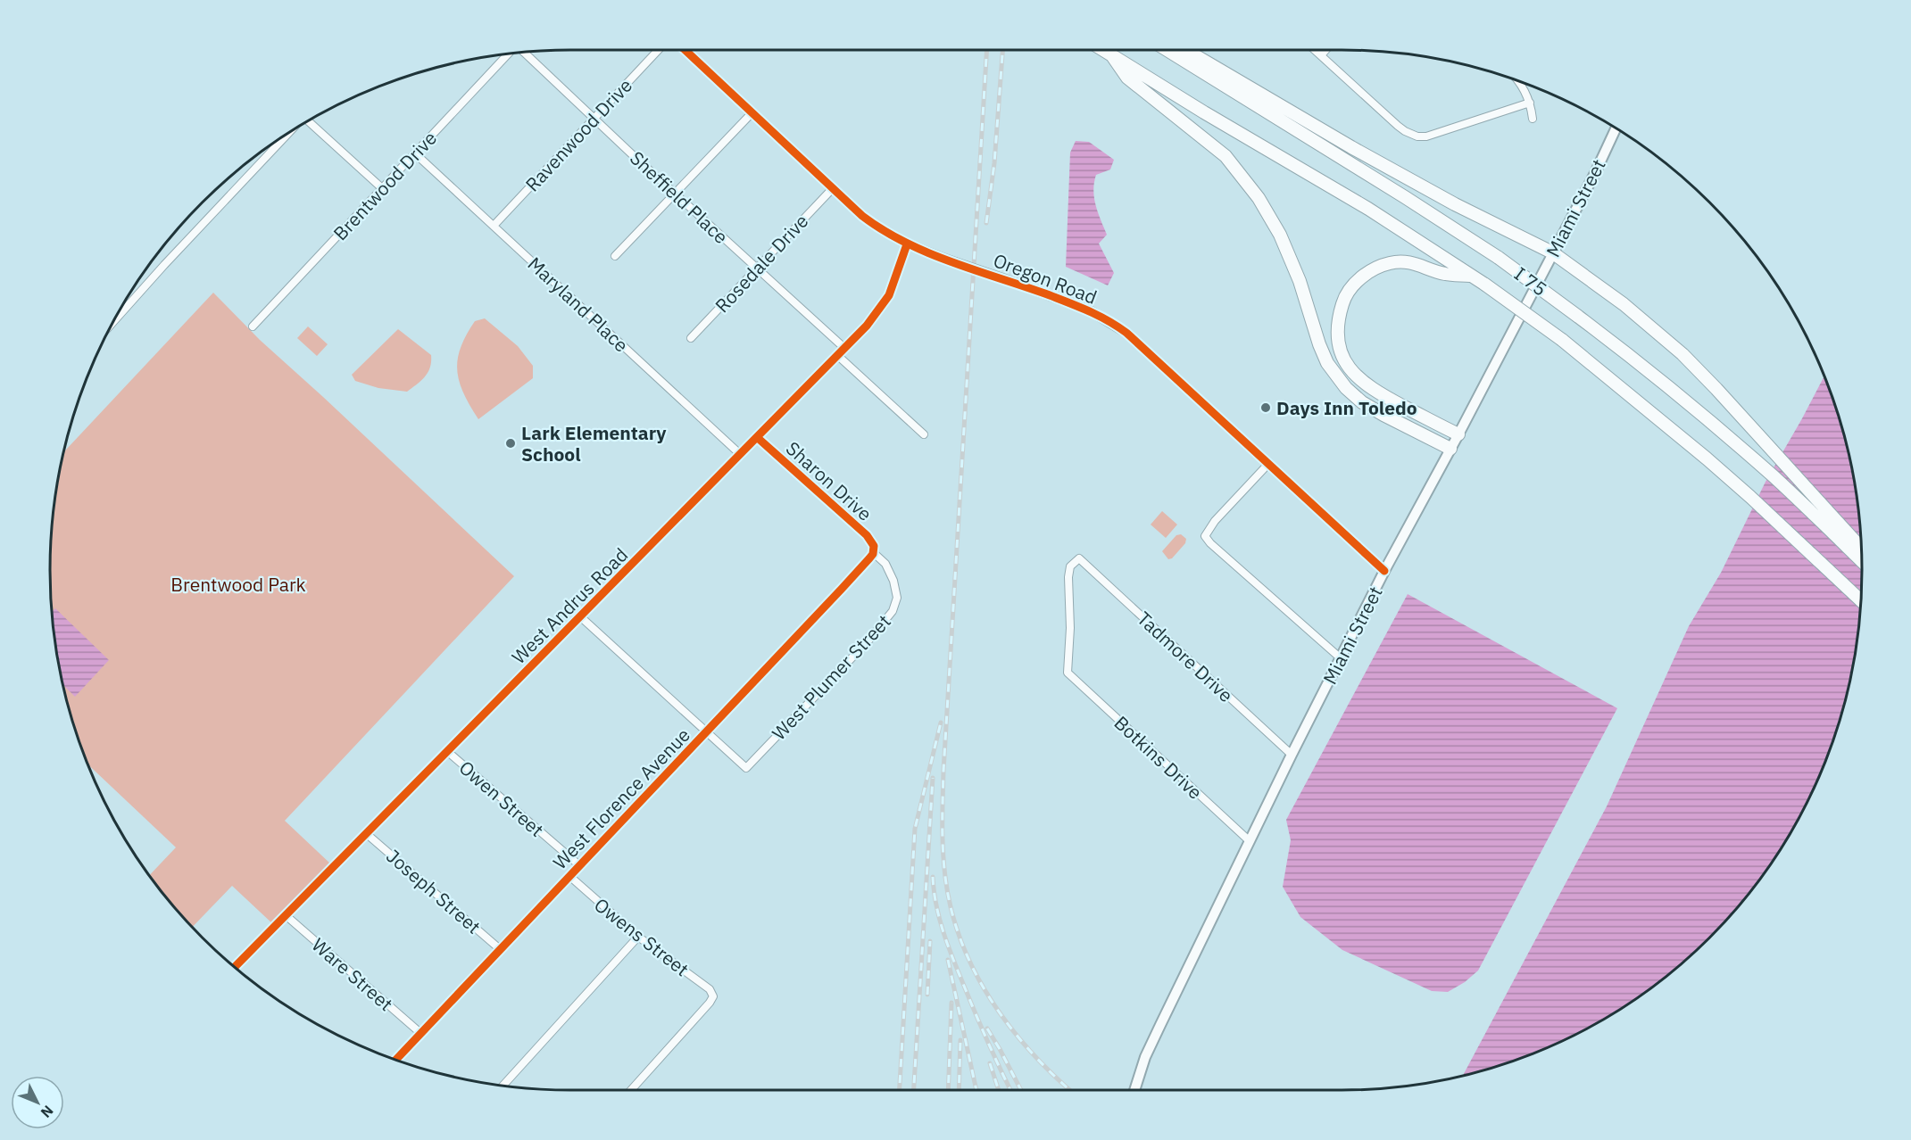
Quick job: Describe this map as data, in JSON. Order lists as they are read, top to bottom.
{
  "streets": {
    "highway": ["I 75"],
    "main road": ["Miami Street"],
    "street": [
      "Ravenwood Drive",
      "Brentwood Drive",
      "Sheffield Place",
      "Rosedale Drive",
      "Oregon Road",
      "Maryland Place",
      "Sharon Drive",
      "West Andrus Road",
      "Tadmore Drive",
      "West Plumer Street",
      "Botkins Drive",
      "Owen Street",
      "West Florence Avenue",
      "Joseph Street",
      "Owens Street",
      "Ware Street"
    ]
  },
  "crossings": [
    ["Ravenwood Drive", "Sheffield Place"],
    ["Ravenwood Drive", "Maryland Place"],
    ["Brentwood Drive", "Maryland Place"],
    ["Sheffield Place", "Rosedale Drive"],
    ["Sheffield Place", "West Andrus Road"],
    ["Miami Street", "Oregon Road"],
    ["Miami Street", "Tadmore Drive"],
    ["Miami Street", "Botkins Drive"],
    ["Rosedale Drive", "Oregon Road"],
    ["Oregon Road", "West Andrus Road"],
    ["Maryland Place", "West Andrus Road"],
    ["Sharon Drive", "West Andrus Road"],
    ["Sharon Drive", "West Plumer Street"],
    ["Sharon Drive", "West Florence Avenue"],
    ["West Andrus Road", "Owen Street"],
    ["West Andrus Road", "Joseph Street"],
    ["West Andrus Road", "Ware Street"],
    ["Tadmore Drive", "Botkins Drive"],
    ["West Plumer Street", "West Florence Avenue"],
    ["Owen Street", "West Florence Avenue"],
    ["West Florence Avenue", "Joseph Street"],
    ["West Florence Avenue", "Owens Street"],
    ["West Florence Avenue", "Ware Street"]
  ],
  "parks": ["Brentwood Park"],
  "places": ["Days Inn Toledo", "Lark Elementary School"],
  "north": "bottom right"
}
